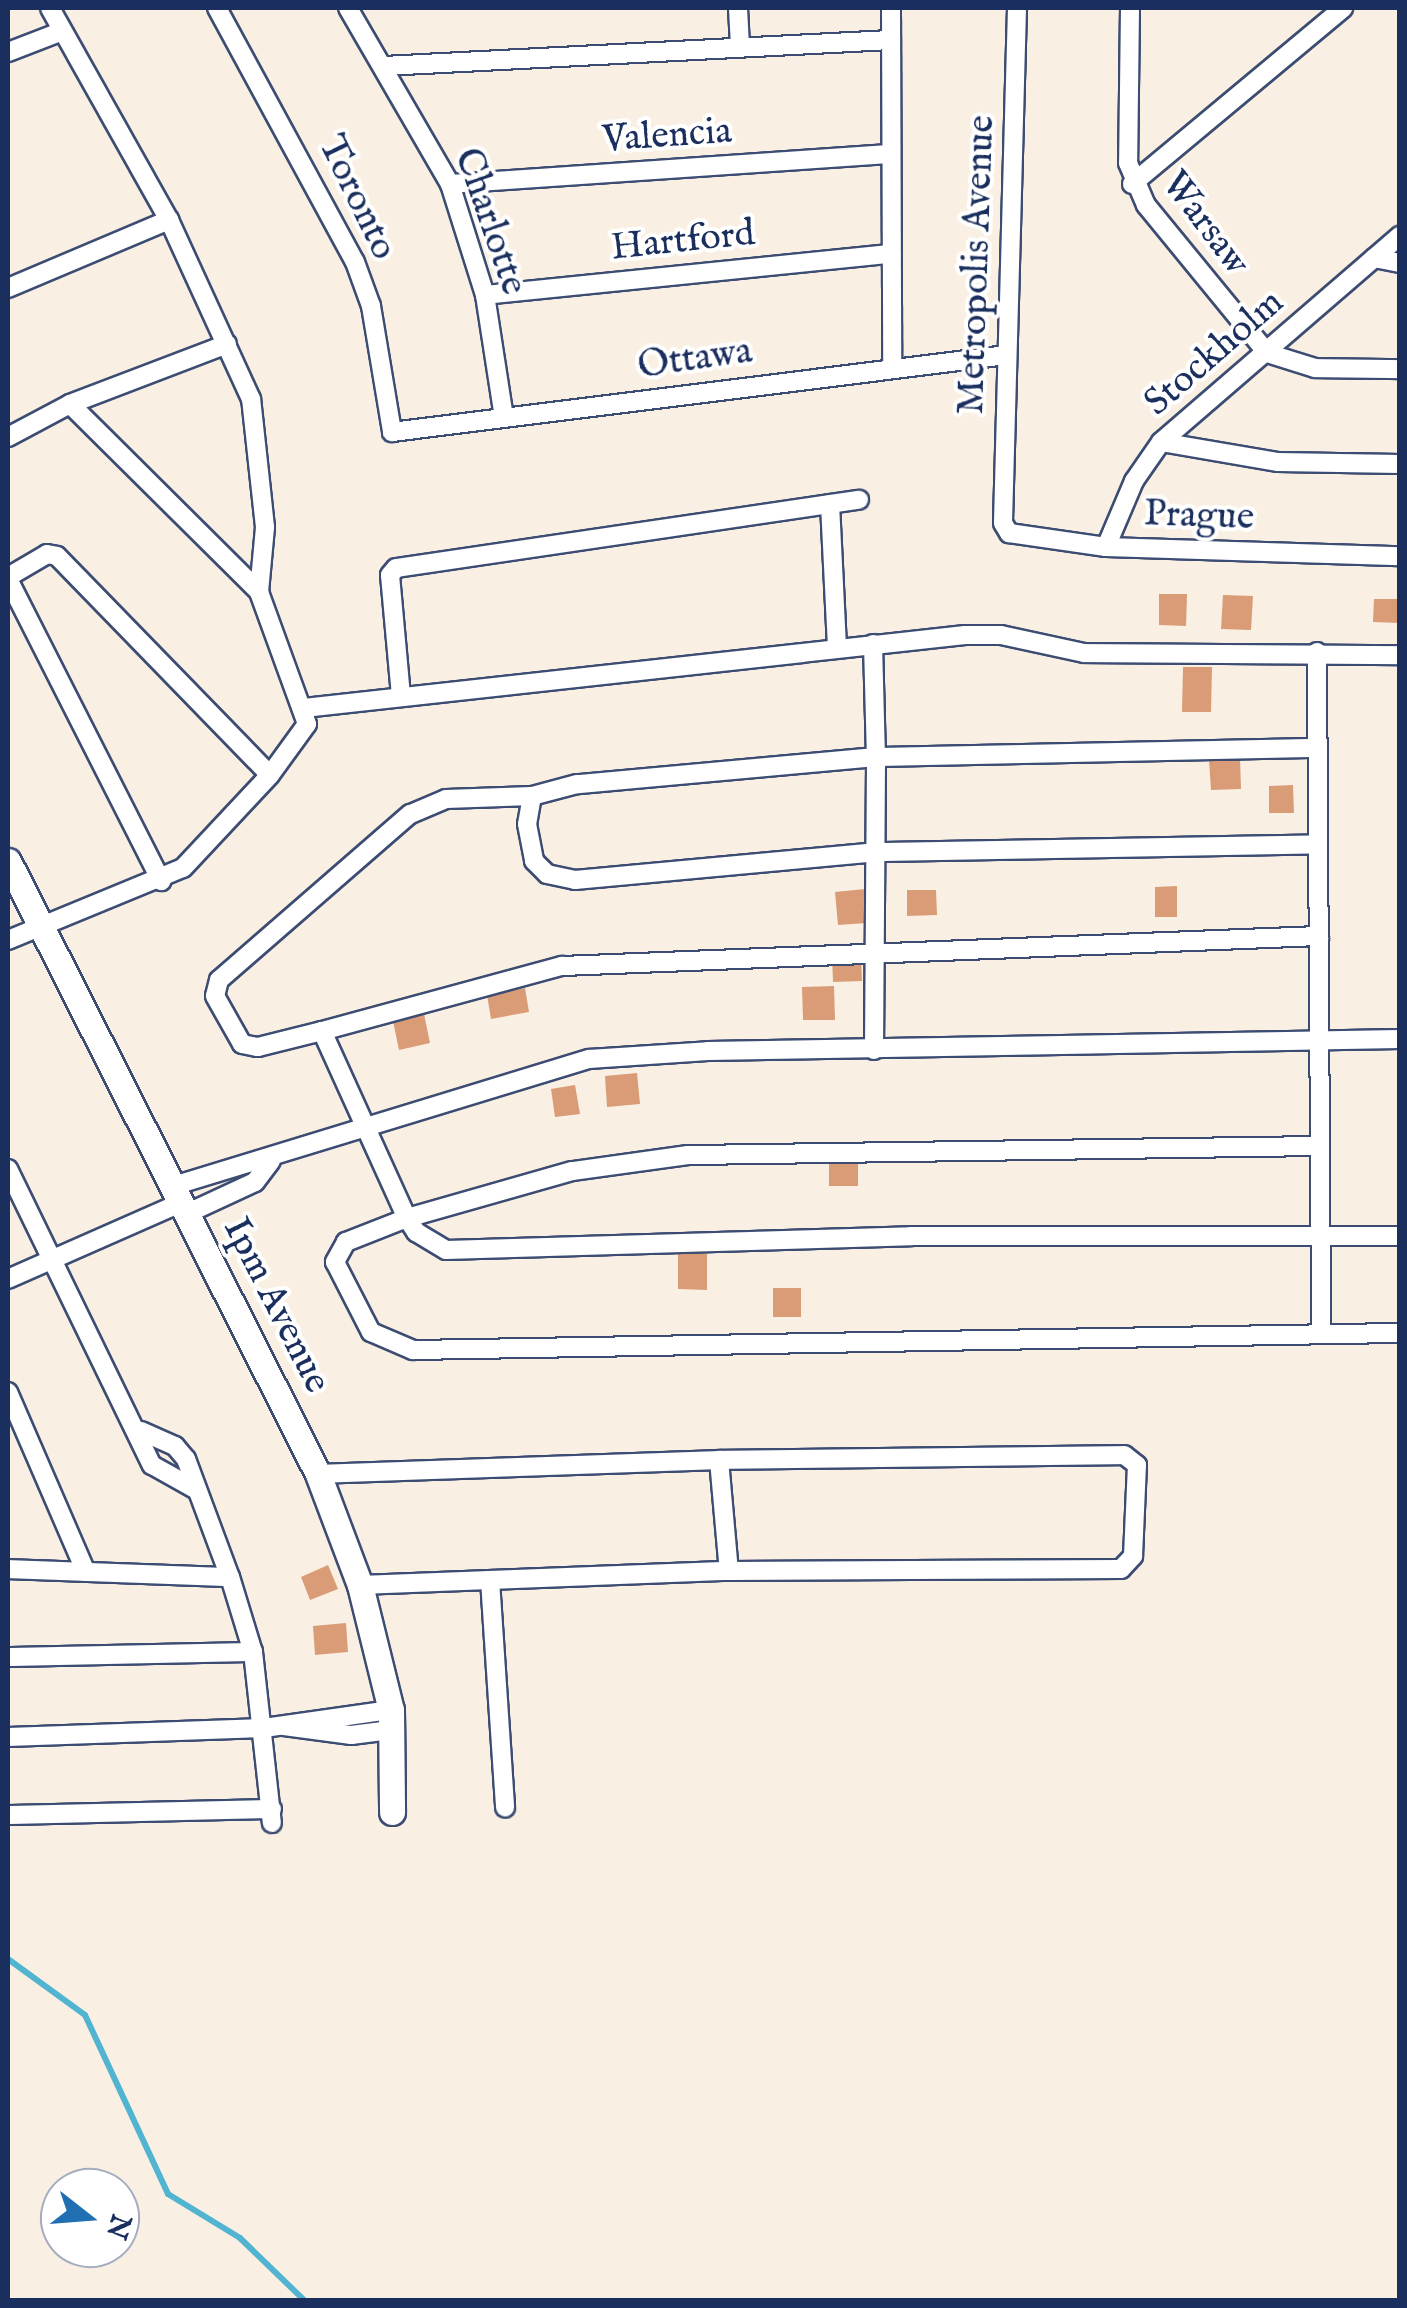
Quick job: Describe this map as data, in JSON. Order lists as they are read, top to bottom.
{
  "streets": {
    "street": [
      "Valencia",
      "Toronto",
      "Charlotte",
      "Warsaw",
      "Hartford",
      "Metropolis Avenue",
      "Stockholm",
      "Ottawa",
      "Prague",
      "Ipm Avenue"
    ]
  },
  "crossings": [
    ["Valencia", "Charlotte"],
    ["Toronto", "Ottawa"],
    ["Charlotte", "Hartford"],
    ["Charlotte", "Ottawa"],
    ["Warsaw", "Stockholm"],
    ["Metropolis Avenue", "Ottawa"],
    ["Metropolis Avenue", "Prague"],
    ["Stockholm", "Prague"]
  ],
  "north": "right"
}
